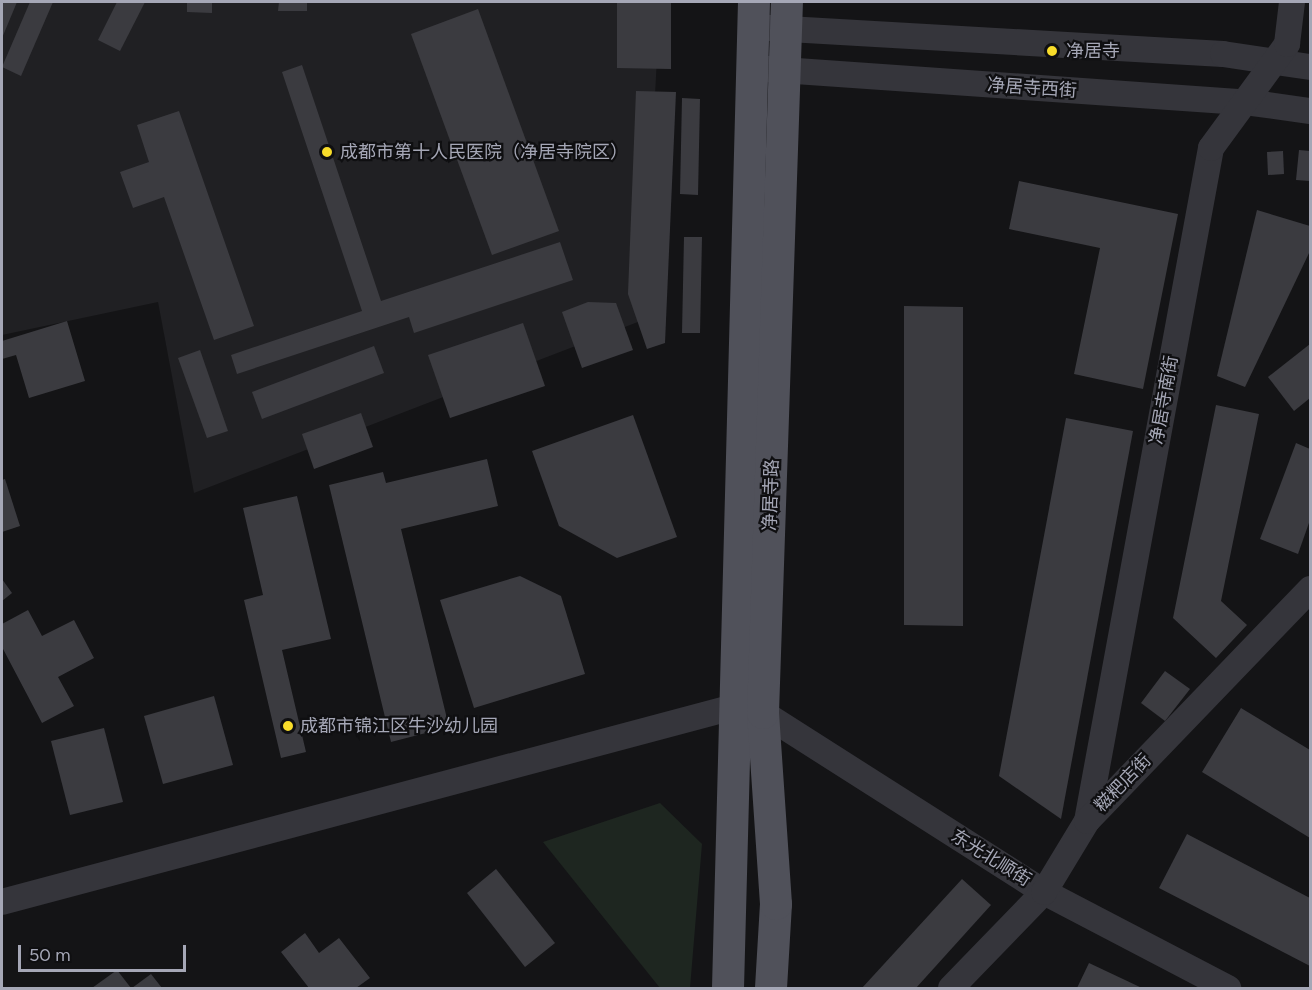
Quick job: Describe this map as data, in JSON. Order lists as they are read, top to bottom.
{
  "streets": {
    "main road": ["净居寺路"],
    "street": [
      "净居寺西街",
      "净居寺南街",
      "糍粑店街",
      "东光北顺街"
    ]
  },
  "crossings": [
    ["净居寺西街", "净居寺南街"],
    ["净居寺西街", "净居寺路"],
    ["净居寺南街", "糍粑店街"],
    ["净居寺路", "东光北顺街"],
    ["糍粑店街", "东光北顺街"]
  ],
  "places": ["净居寺", "成都市第十人民医院（净居寺院区）", "成都市锦江区牛沙幼儿园"],
  "scale_bar": "50 m"
}
